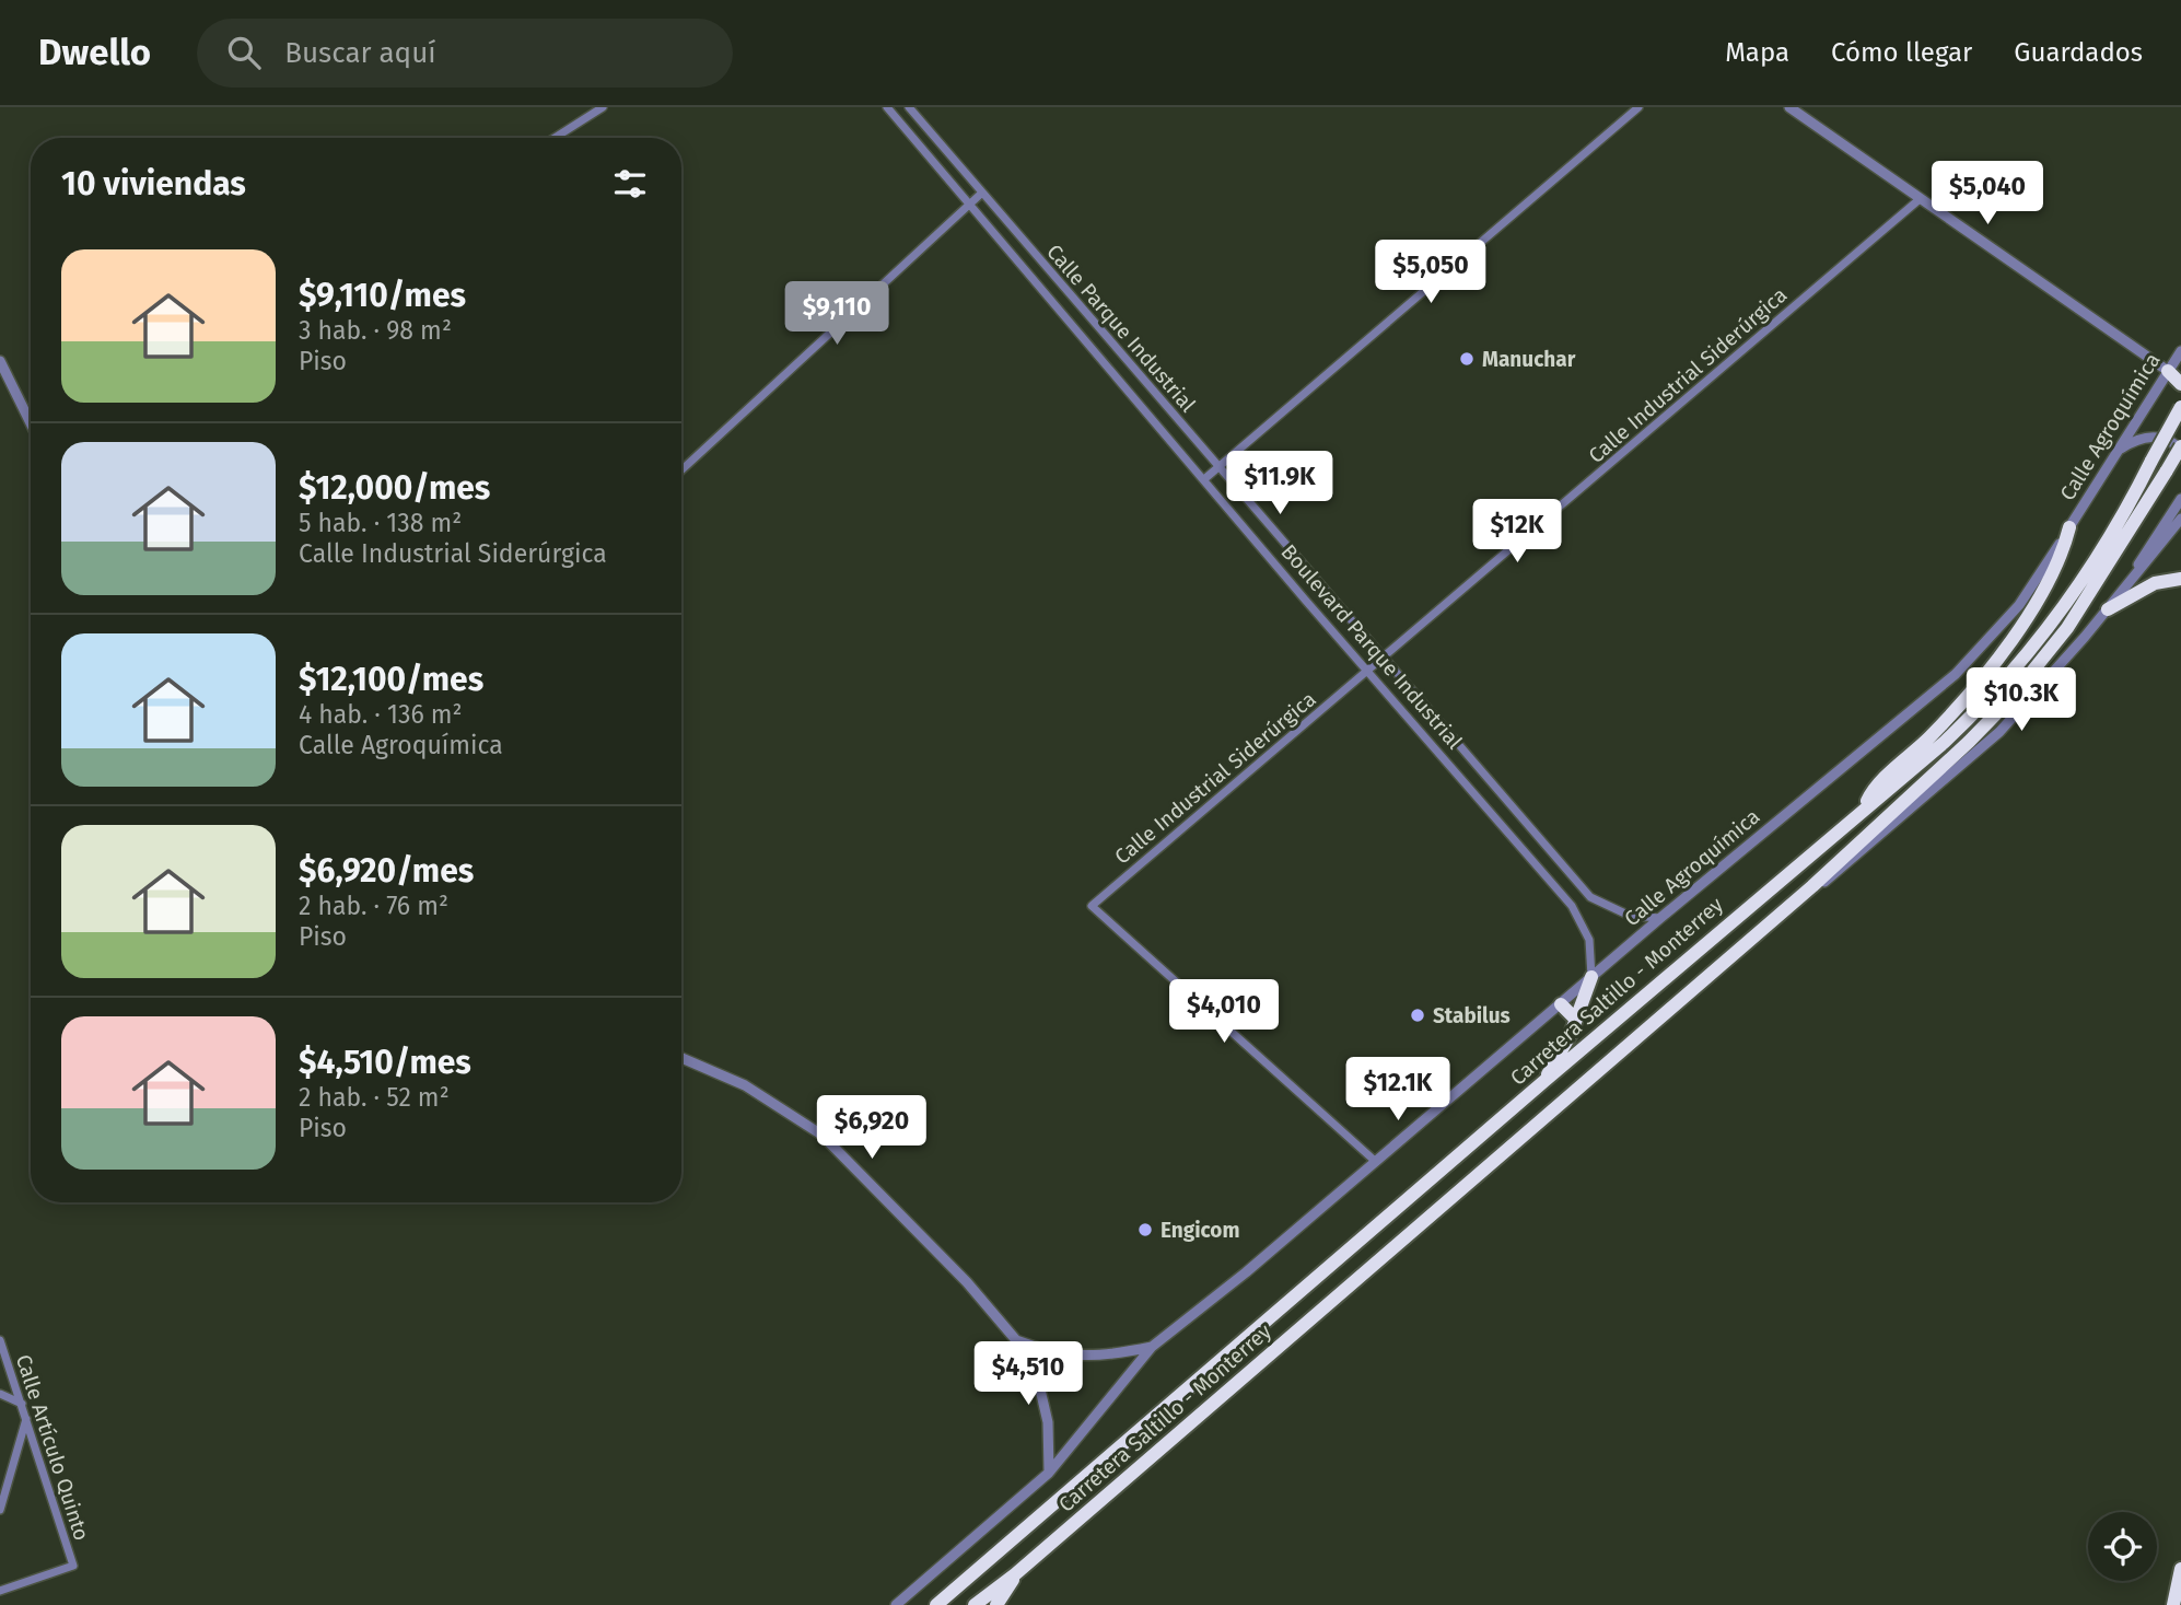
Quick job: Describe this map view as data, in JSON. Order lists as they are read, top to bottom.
{
  "streets": {
    "highway": ["Carretera Saltillo - Monterrey"],
    "street": [
      "Calle Parque Industrial",
      "Calle Industrial Siderúrgica",
      "Calle Agroquímica",
      "Boulevard Parque Industrial",
      "Calle Artículo Quinto"
    ]
  },
  "crossings": [
    ["Calle Parque Industrial", "Calle Industrial Siderúrgica"],
    ["Calle Parque Industrial", "Calle Agroquímica"],
    ["Calle Industrial Siderúrgica", "Calle Agroquímica"],
    ["Calle Industrial Siderúrgica", "Boulevard Parque Industrial"],
    ["Calle Agroquímica", "Boulevard Parque Industrial"]
  ],
  "places": ["Manuchar", "Stabilus", "Engicom"],
  "page": {
    "header": "Dwello",
    "search": "Buscar aquí",
    "nav": ["Mapa", "Cómo llegar", "Guardados"],
    "heading": "10 viviendas",
    "price": [
      "$5,040",
      "$5,050",
      "$9,110",
      "$11.9K",
      "$12K",
      "$10.3K",
      "$4,010",
      "$12.1K",
      "$6,920",
      "$4,510"
    ],
    "list": [
      {
        "name": "$9,110/mes",
        "note": "3 hab. · 98 m² · Piso"
      },
      {
        "name": "$12,000/mes",
        "note": "5 hab. · 138 m² · Calle Industrial Siderúrgica"
      },
      {
        "name": "$12,100/mes",
        "note": "4 hab. · 136 m² · Calle Agroquímica"
      },
      {
        "name": "$6,920/mes",
        "note": "2 hab. · 76 m² · Piso"
      },
      {
        "name": "$4,510/mes",
        "note": "2 hab. · 52 m² · Piso"
      }
    ]
  }
}
